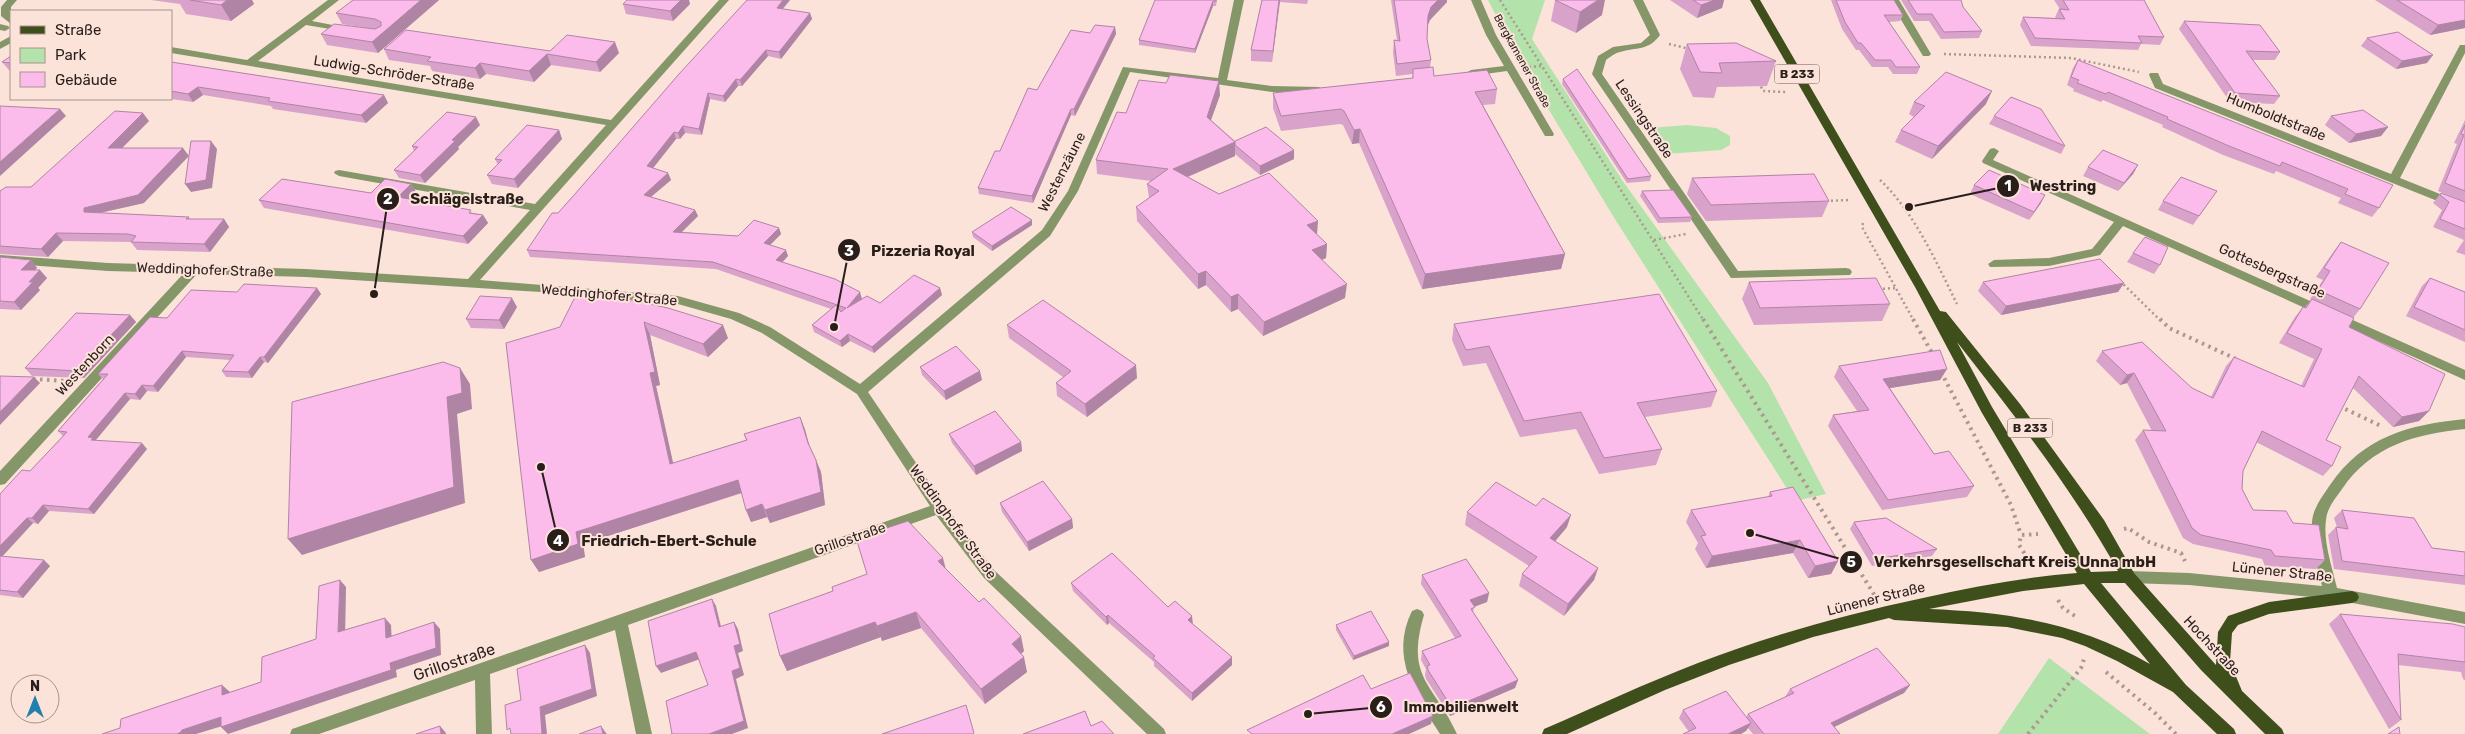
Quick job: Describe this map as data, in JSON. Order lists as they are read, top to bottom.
{
  "streets": {
    "main road": ["B 233", "Lünener Straße", "Hochstraße"],
    "street": [
      "Bergkamener Straße",
      "Ludwig-Schröder-Straße",
      "Humboldtstraße",
      "Lessingstraße",
      "Westenzäune",
      "Weddinghofer Straße",
      "Gottesbergstraße",
      "Westenborn",
      "Grillostraße"
    ]
  },
  "crossings": [
    ["B 233", "Lünener Straße"],
    ["B 233", "Hochstraße"],
    ["Westenzäune", "Weddinghofer Straße"],
    ["Weddinghofer Straße", "Westenborn"],
    ["Weddinghofer Straße", "Grillostraße"],
    ["Lünener Straße", "Hochstraße"]
  ],
  "places": [
    "Westring",
    "Schlägelstraße",
    "Pizzeria Royal",
    "Friedrich-Ebert-Schule",
    "Verkehrsgesellschaft Kreis Unna mbH",
    "Immobilienwelt"
  ],
  "legend": ["Straße", "Park", "Gebäude"],
  "north": "top"
}
